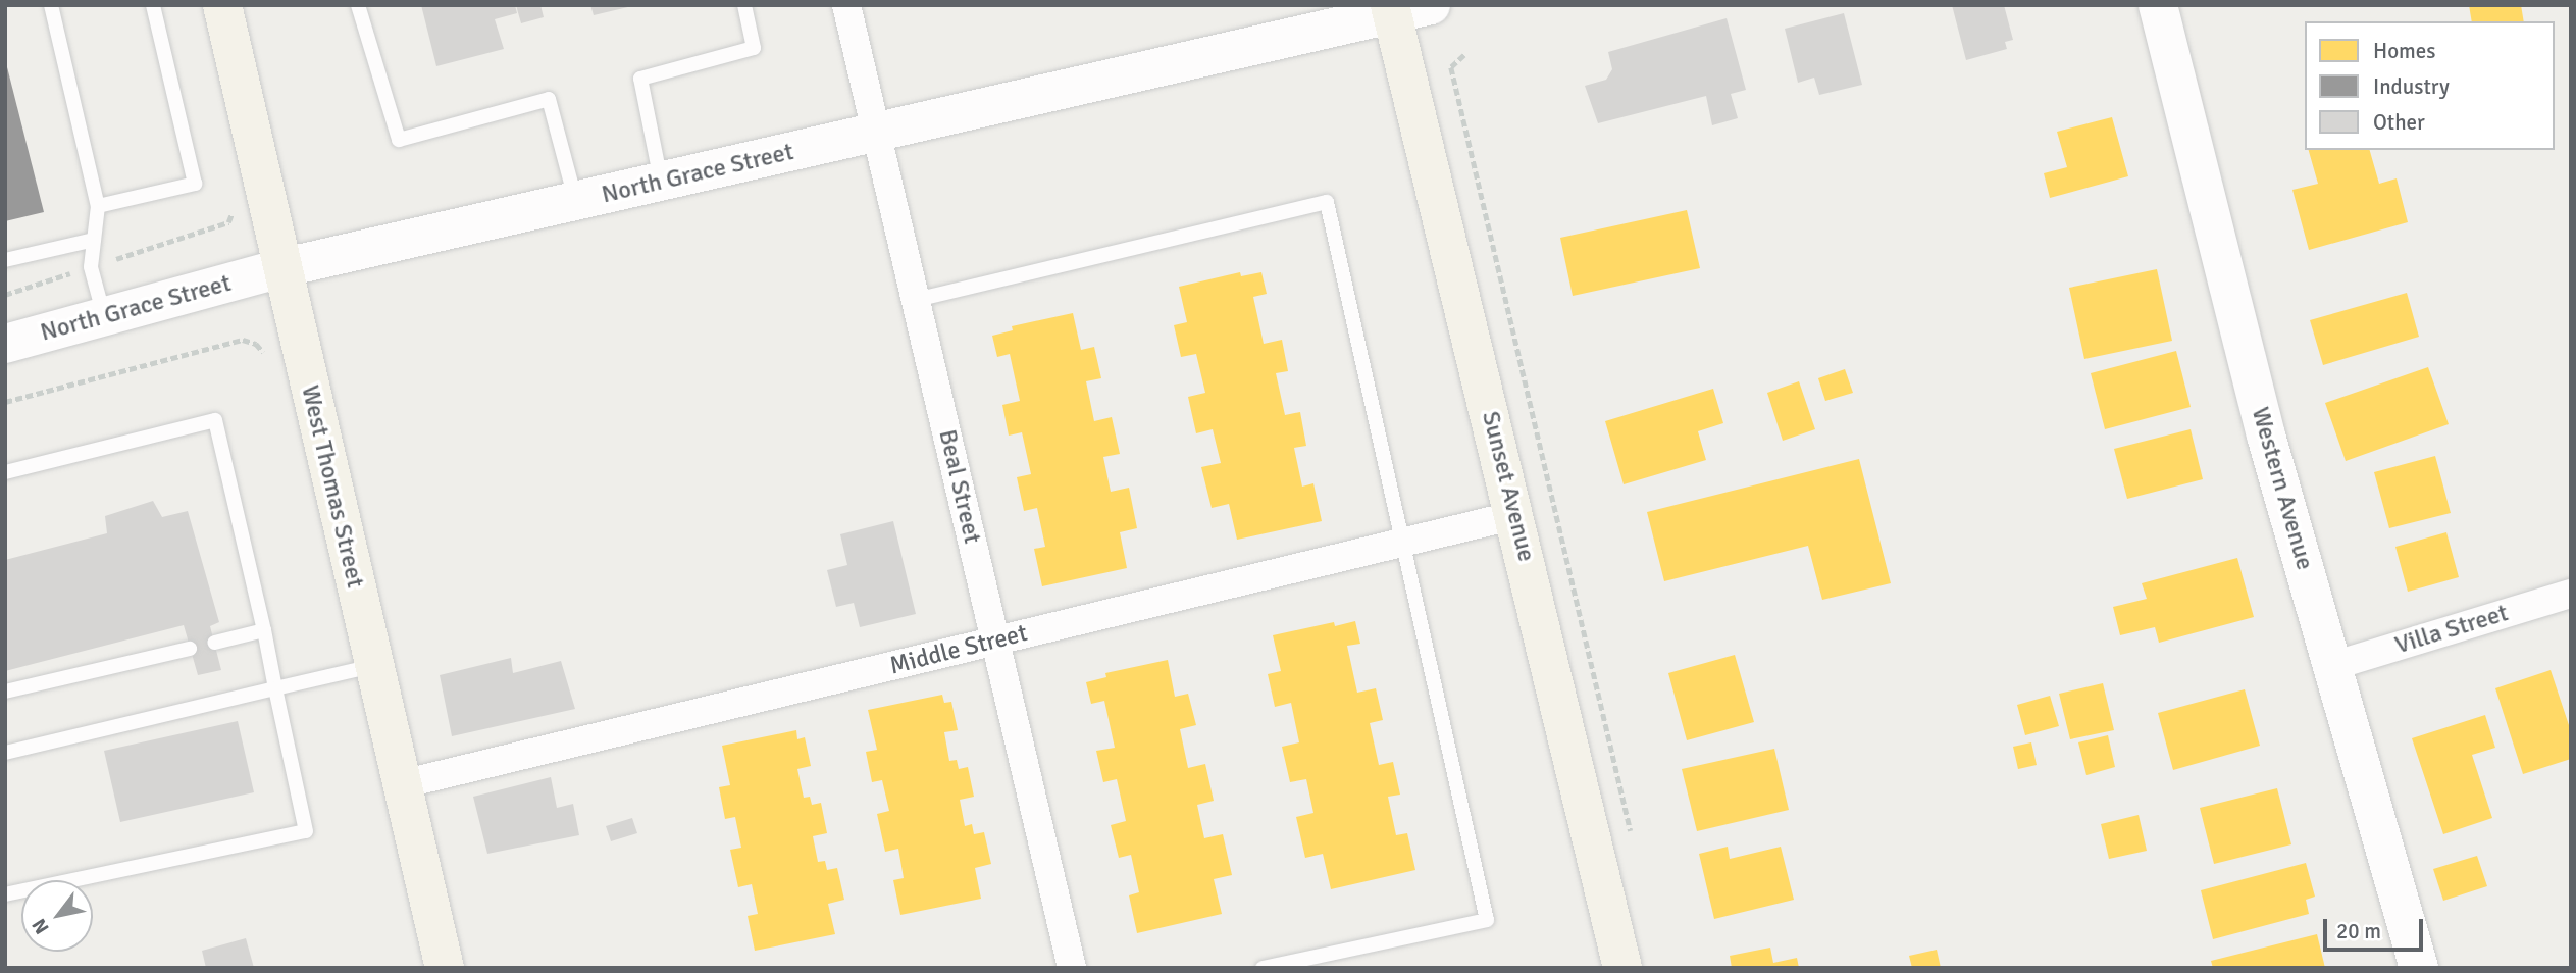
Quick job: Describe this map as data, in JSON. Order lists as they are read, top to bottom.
{
  "streets": {
    "main road": [
      "North Grace Street",
      "West Thomas Street",
      "Sunset Avenue",
      "Western Avenue"
    ],
    "street": ["Beal Street", "Villa Street", "Middle Street"]
  },
  "crossings": [
    ["North Grace Street", "West Thomas Street"],
    ["North Grace Street", "Beal Street"],
    ["North Grace Street", "Sunset Avenue"],
    ["West Thomas Street", "Middle Street"],
    ["Beal Street", "Middle Street"],
    ["Sunset Avenue", "Middle Street"],
    ["Western Avenue", "Villa Street"]
  ],
  "legend": ["Homes", "Industry", "Other"],
  "scale_bar": "20 m",
  "north": "bottom left"
}
